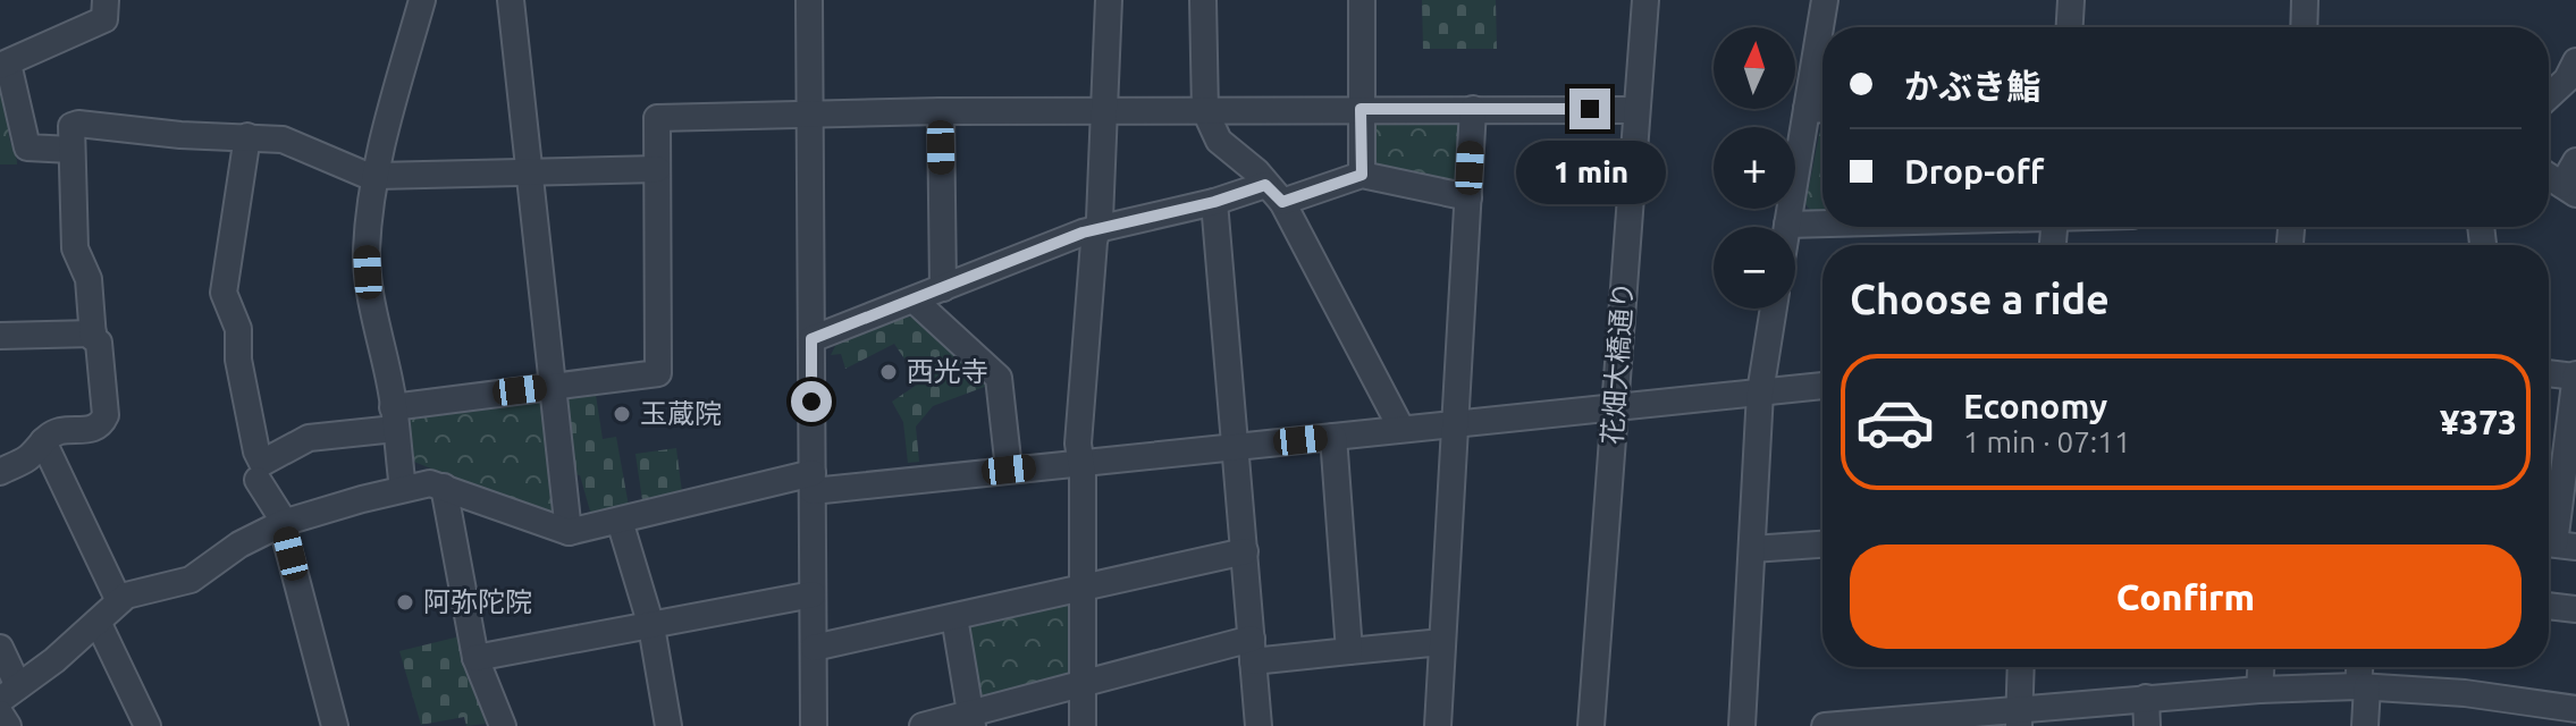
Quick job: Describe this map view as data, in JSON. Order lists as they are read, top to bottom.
{
  "streets": {
    "street": ["花畑大橋通り"]
  },
  "places": ["西光寺", "玉蔵院", "阿弥陀院"],
  "north": "top",
  "page": {
    "map_buttons": ["+", "−"],
    "banner": ["かぶき鮨", "Drop-off"],
    "bubble": "1 min",
    "heading": "Choose a ride",
    "list": [
      {
        "name": "Economy",
        "note": "1 min · 07:11",
        "value": "¥373"
      }
    ],
    "buttons": "Confirm"
  }
}
